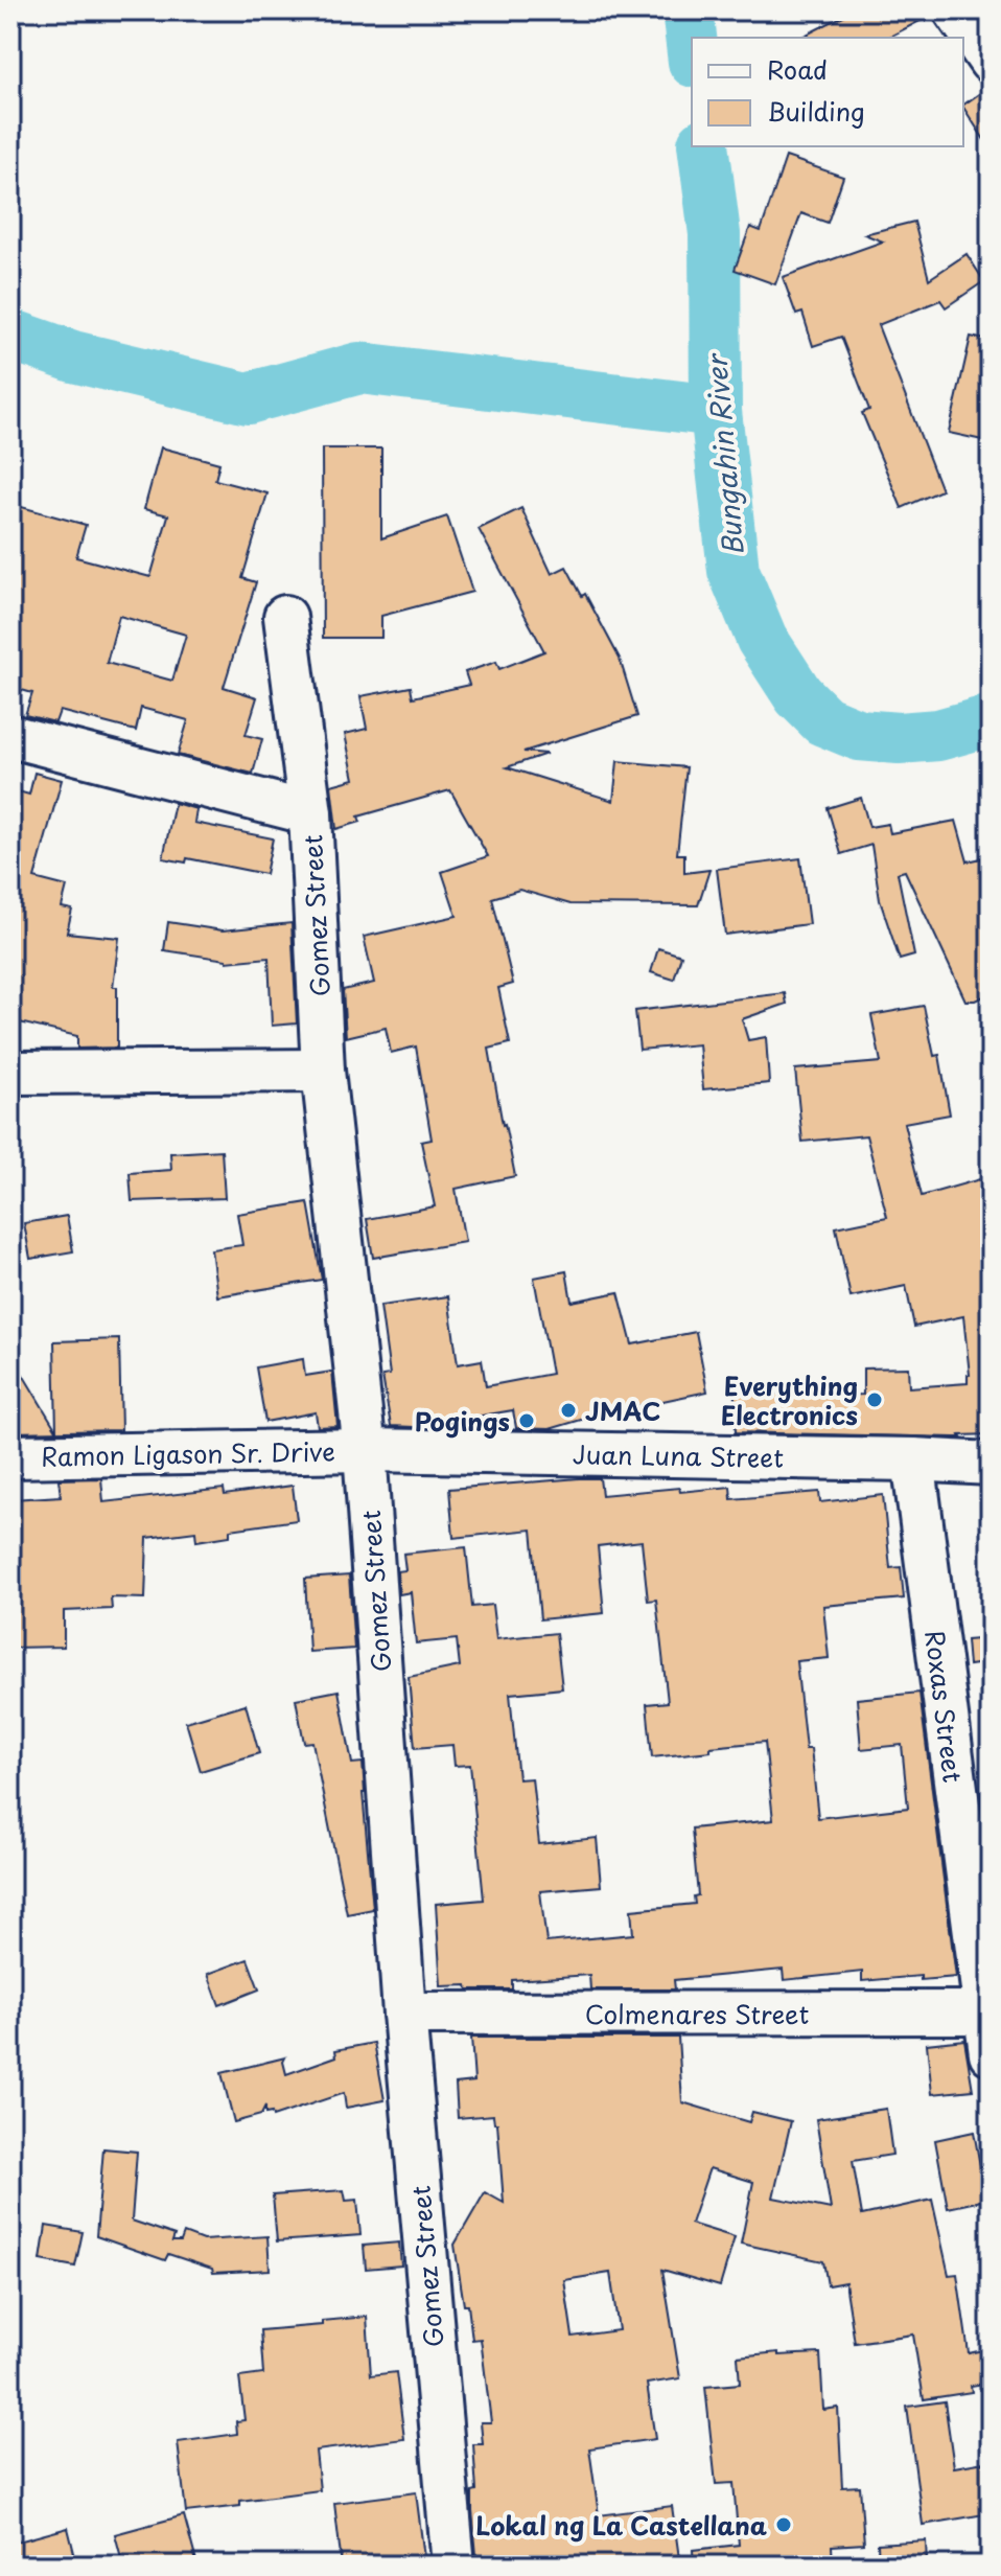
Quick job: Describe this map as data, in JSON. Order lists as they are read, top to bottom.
{
  "streets": {
    "street": [
      "Gomez Street",
      "Ramon Ligason Sr. Drive",
      "Juan Luna Street",
      "Roxas Street",
      "Colmenares Street"
    ]
  },
  "crossings": [
    ["Gomez Street", "Ramon Ligason Sr. Drive"],
    ["Gomez Street", "Juan Luna Street"],
    ["Gomez Street", "Colmenares Street"],
    ["Ramon Ligason Sr. Drive", "Juan Luna Street"],
    ["Juan Luna Street", "Roxas Street"],
    ["Roxas Street", "Colmenares Street"]
  ],
  "water": ["Bungahin River"],
  "places": [
    "Everything Electronics",
    "JMAC",
    "Pogings",
    "Lokal ng La Castellana"
  ],
  "legend": ["Road", "Building"]
}
